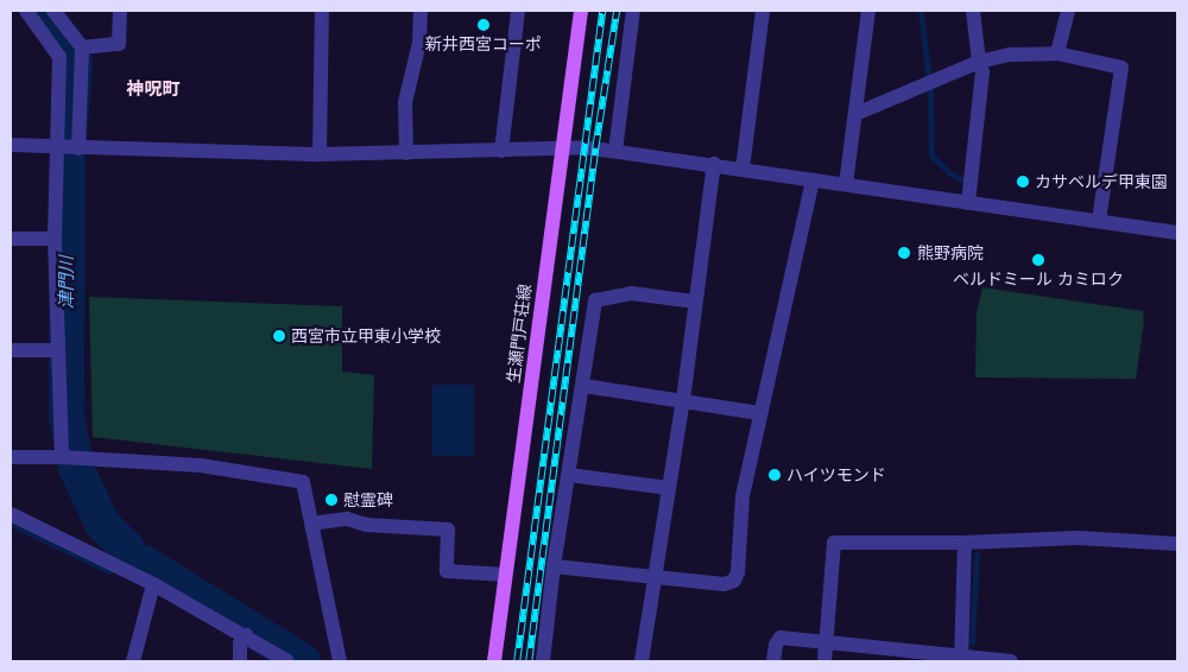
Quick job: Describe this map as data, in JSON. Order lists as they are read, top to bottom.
{
  "streets": {
    "main road": ["生瀬門戸荘線"]
  },
  "districts": ["神呪町"],
  "water": ["津門川"],
  "places": [
    "新井西宮コーポ",
    "カサベルデ甲東園",
    "熊野病院",
    "ベルドミール カミロク",
    "西宮市立甲東小学校",
    "ハイツモンド",
    "慰霊碑"
  ]
}
